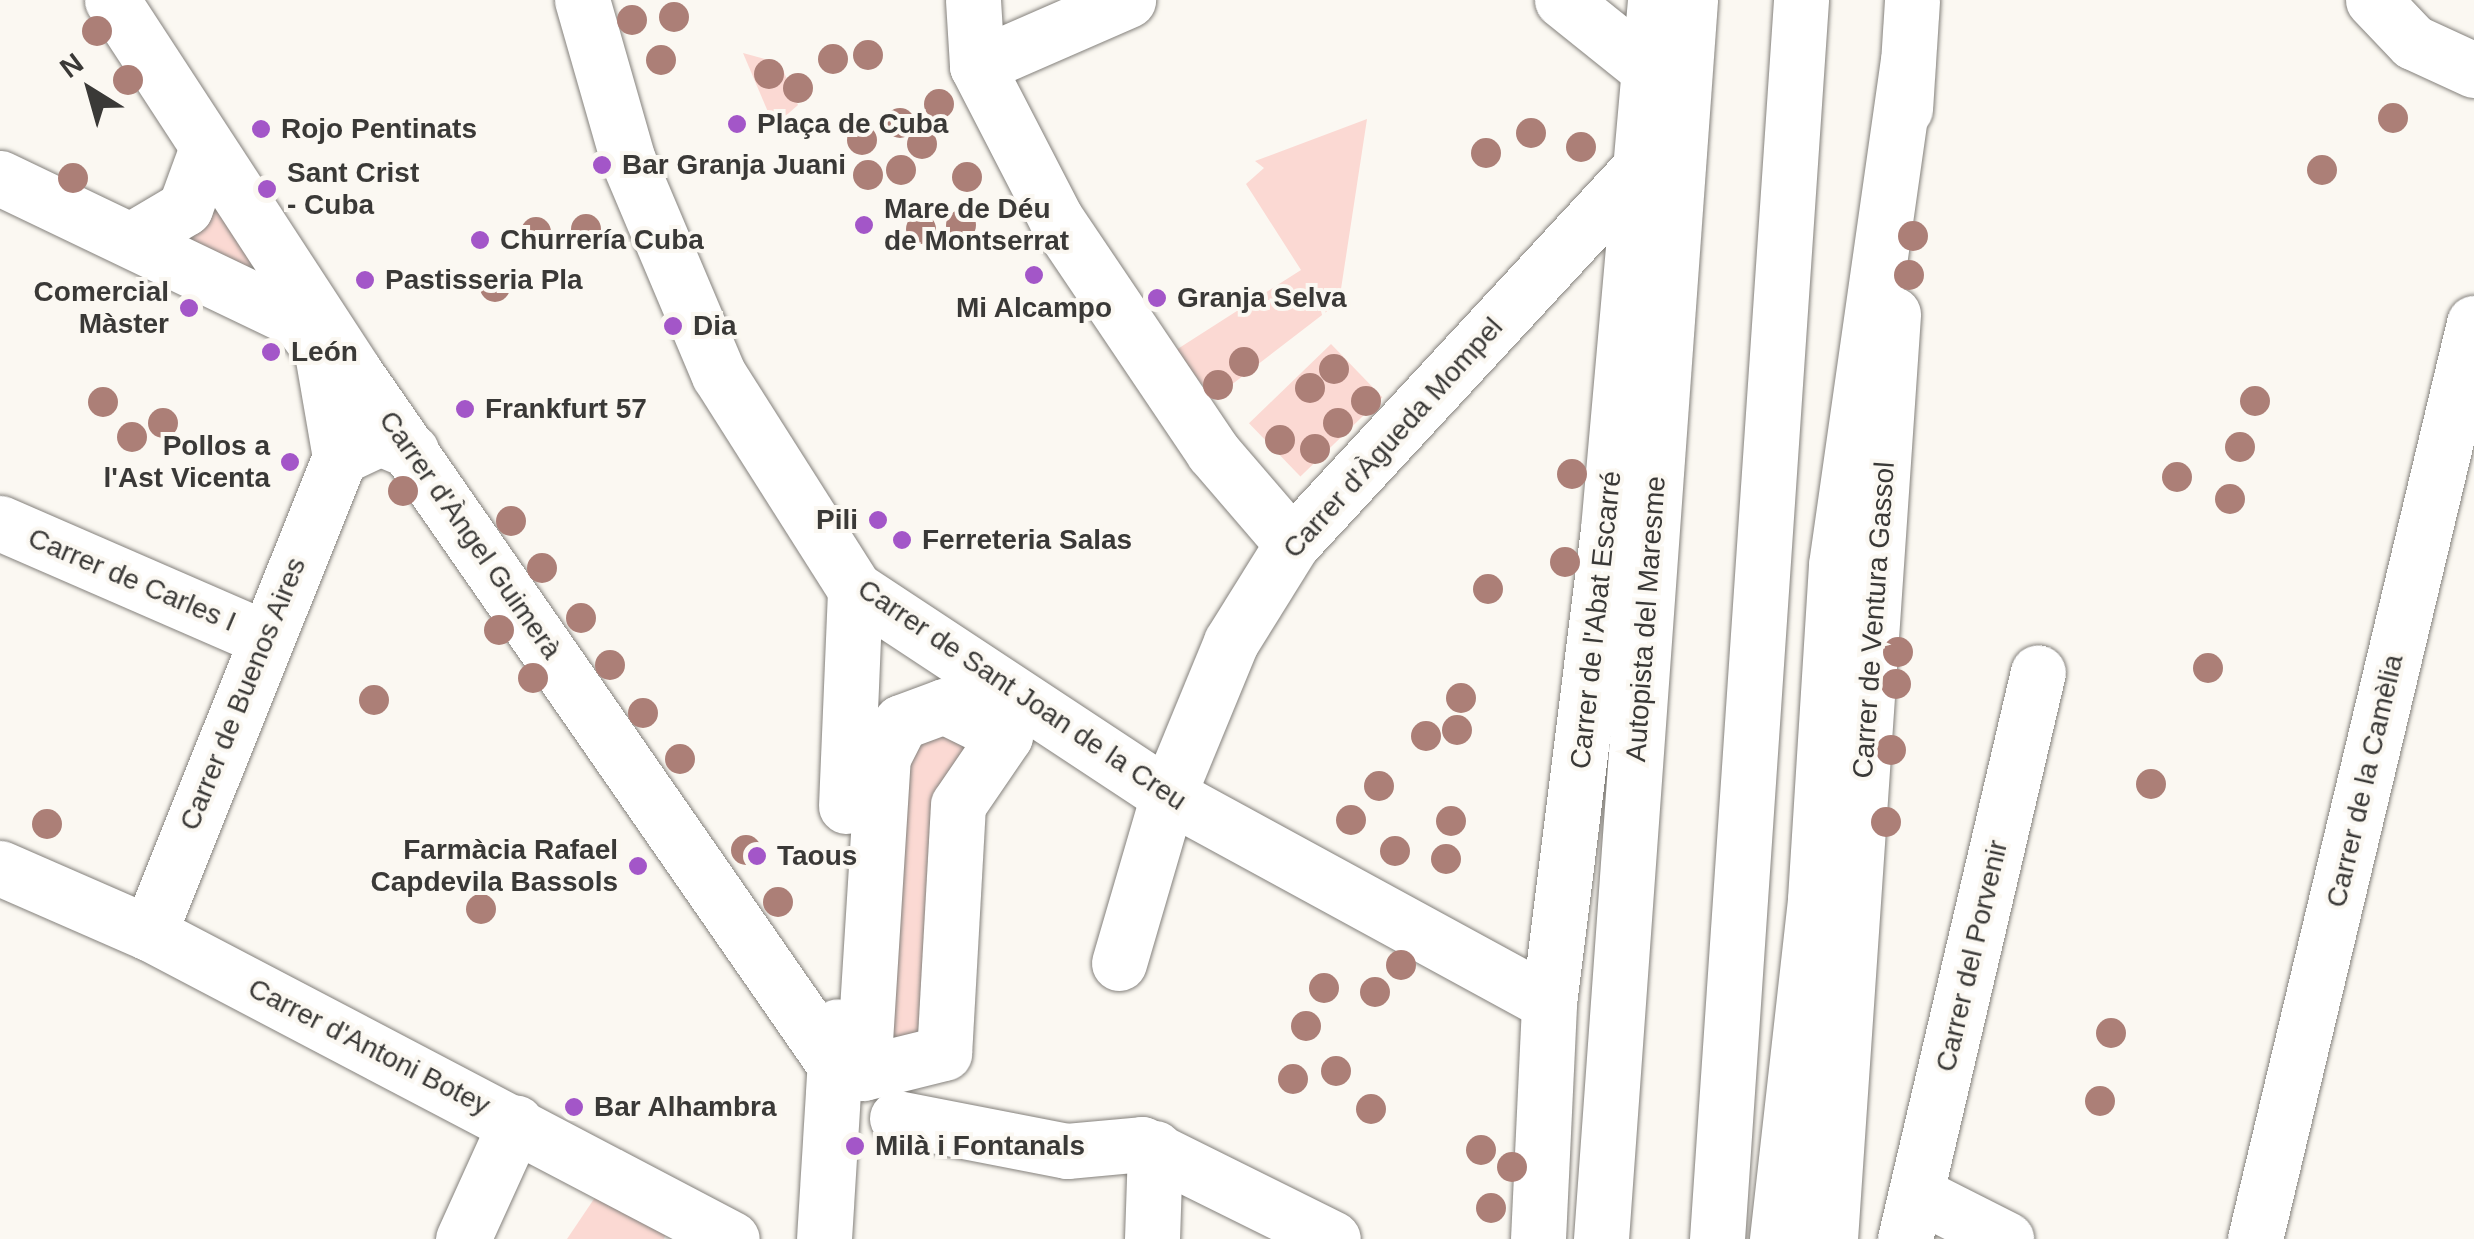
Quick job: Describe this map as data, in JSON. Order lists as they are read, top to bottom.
{
  "streets": {
    "main road": [
      "Carrer d'Àgueda Mompel",
      "Carrer d'Àngel Guimerà",
      "Carrer de Carles I",
      "Autopista del Maresme",
      "Carrer de l'Abat Escarré",
      "Carrer de Ventura Gassol",
      "Carrer de Buenos Aires",
      "Carrer de Sant Joan de la Creu",
      "Carrer de la Camèlia",
      "Carrer del Porvenir",
      "Carrer d'Antoni Botey"
    ]
  },
  "crossings": [
    ["Carrer d'Àgueda Mompel", "Carrer de l'Abat Escarré"],
    ["Carrer d'Àgueda Mompel", "Carrer de Sant Joan de la Creu"],
    ["Carrer de Carles I", "Carrer de Buenos Aires"],
    ["Carrer de l'Abat Escarré", "Carrer de Sant Joan de la Creu"],
    ["Carrer de Buenos Aires", "Carrer d'Antoni Botey"]
  ],
  "places": [
    "Plaça de Cuba",
    "Rojo Pentinats",
    "Bar Granja Juani",
    "Sant Crist - Cuba",
    "Mare de Déu de Montserrat",
    "Churrería Cuba",
    "Mi Alcampo",
    "Pastisseria Pla",
    "Granja Selva",
    "Comercial Màster",
    "Dia",
    "León",
    "Frankfurt 57",
    "Pollos a l'Ast Vicenta",
    "Pili",
    "Ferreteria Salas",
    "Taous",
    "Farmàcia Rafael Capdevila Bassols",
    "Bar Alhambra",
    "Milà i Fontanals"
  ],
  "north": "top left"
}
